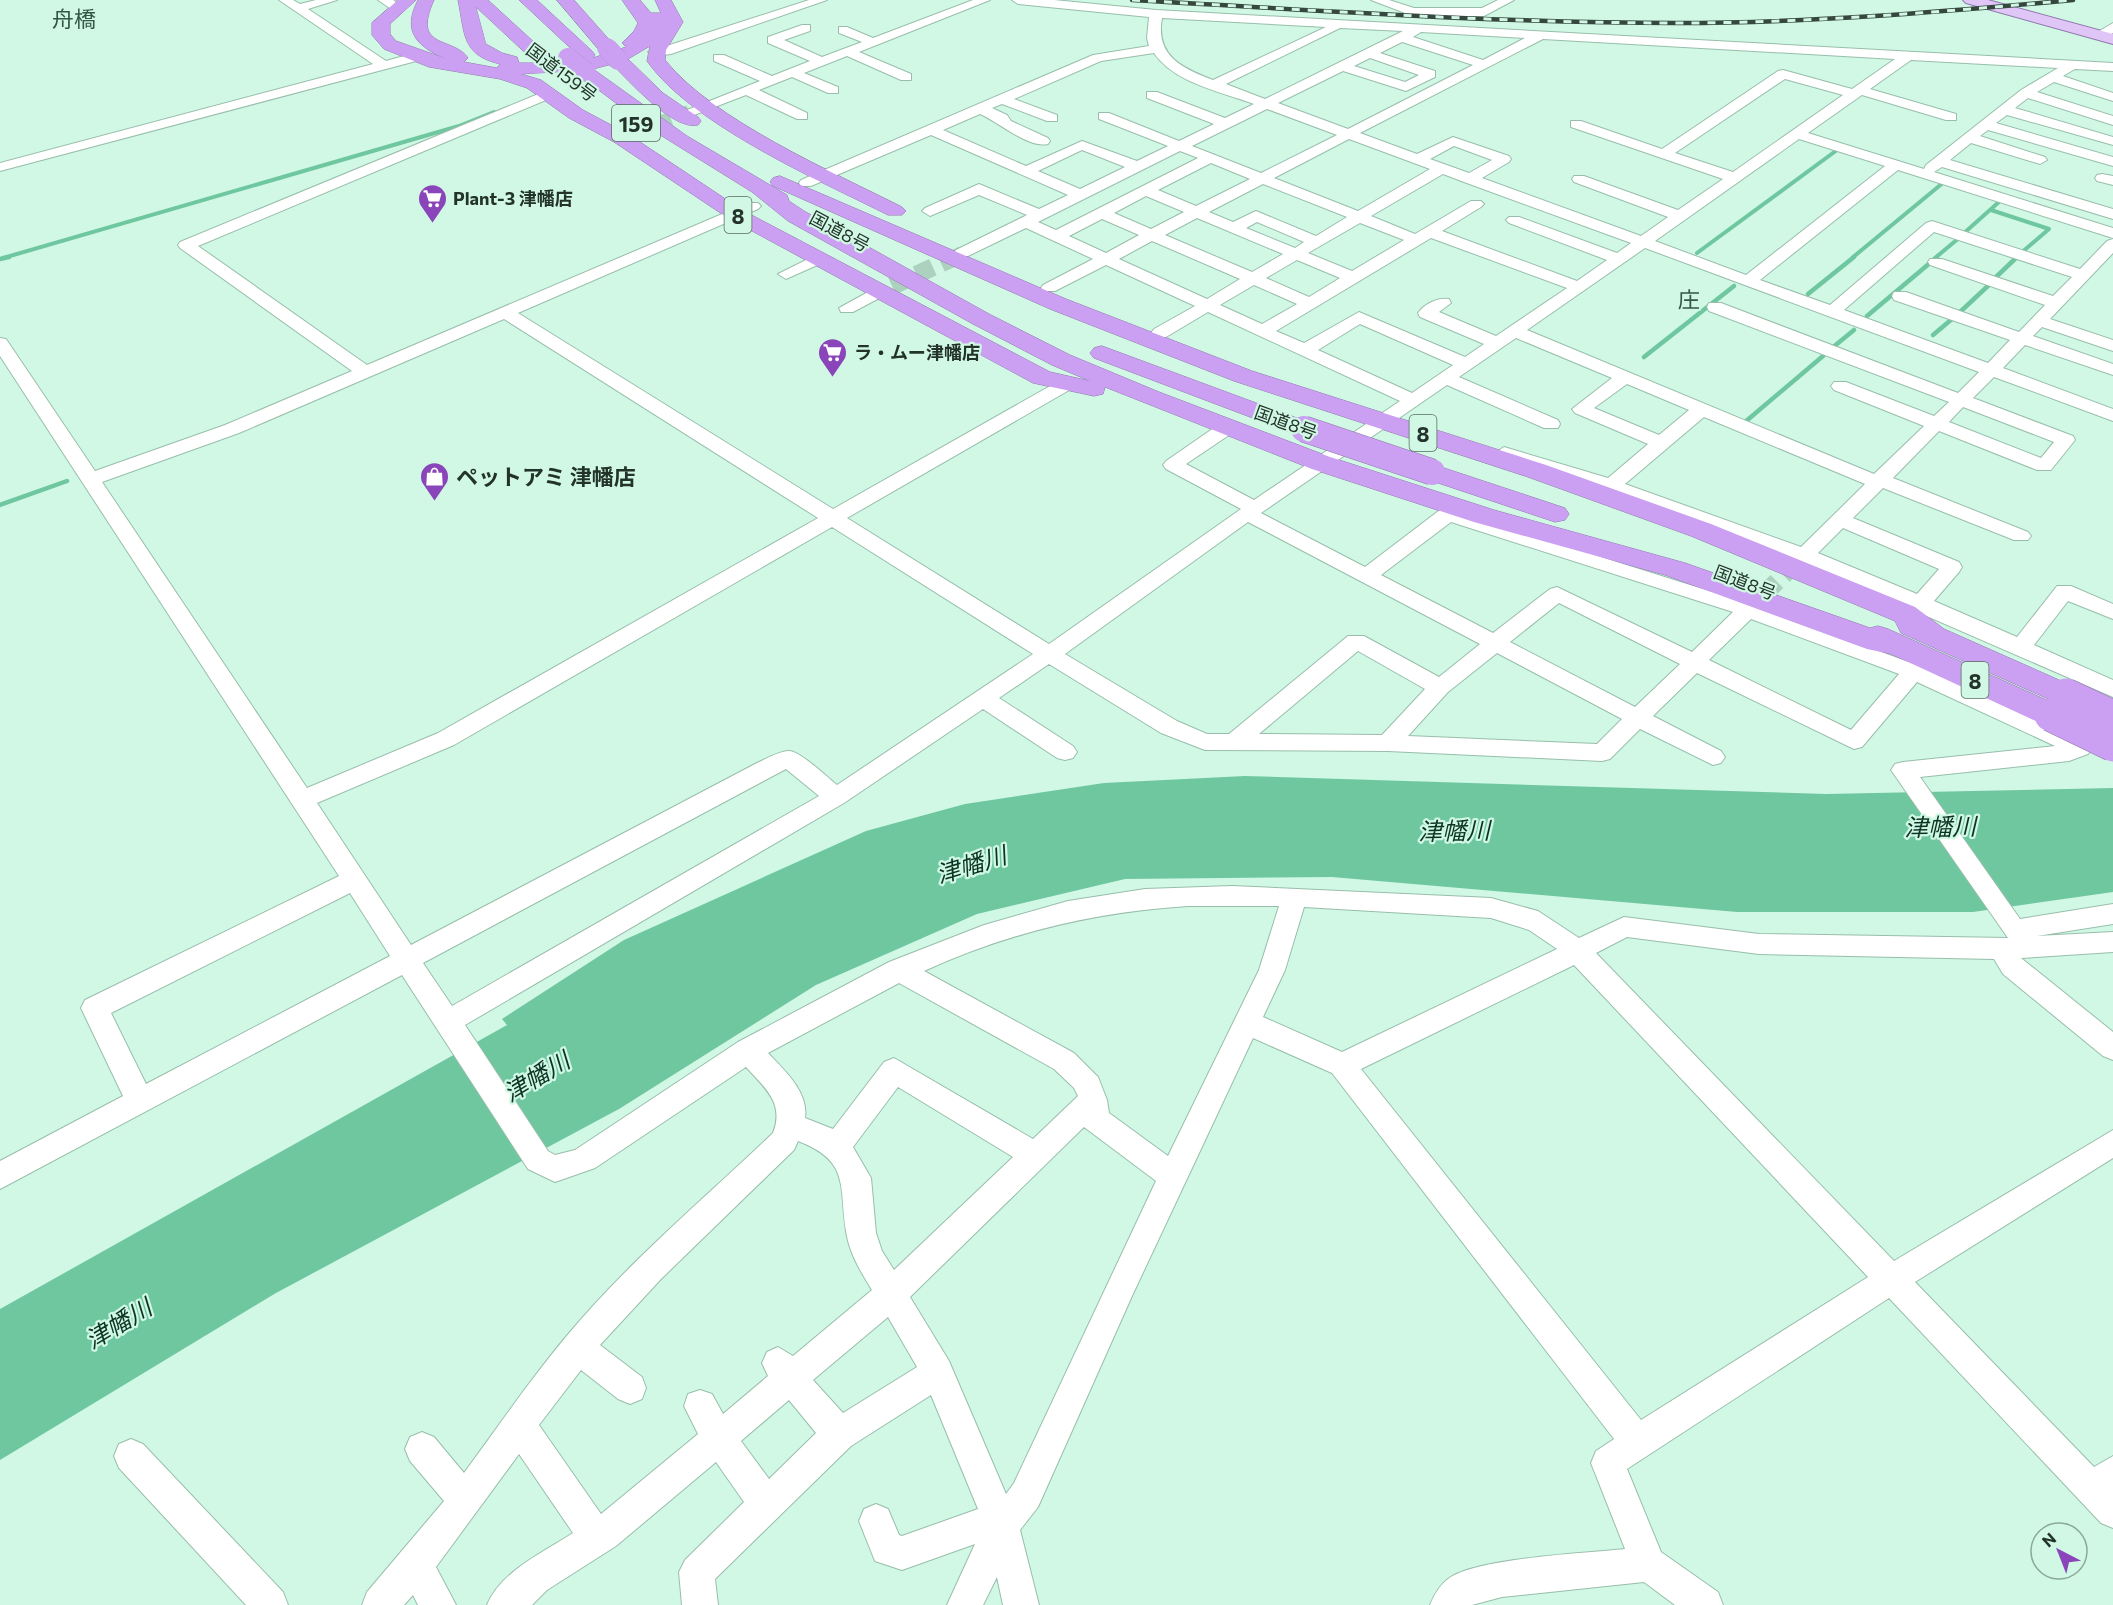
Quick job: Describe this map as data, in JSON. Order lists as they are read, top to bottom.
{
  "streets": {
    "highway": [
      "国道159号",
      "159",
      "8",
      "国道8号"
    ]
  },
  "crossings": [
    ["国道159号", "国道8号"],
    ["8", "国道8号"]
  ],
  "districts": ["舟橋", "庄"],
  "water": ["津幡川"],
  "places": {
    "supermarket": ["Plant-3 津幡店", "ラ・ムー津幡店"],
    "shop": ["ペットアミ 津幡店"]
  },
  "north": "top left"
}
